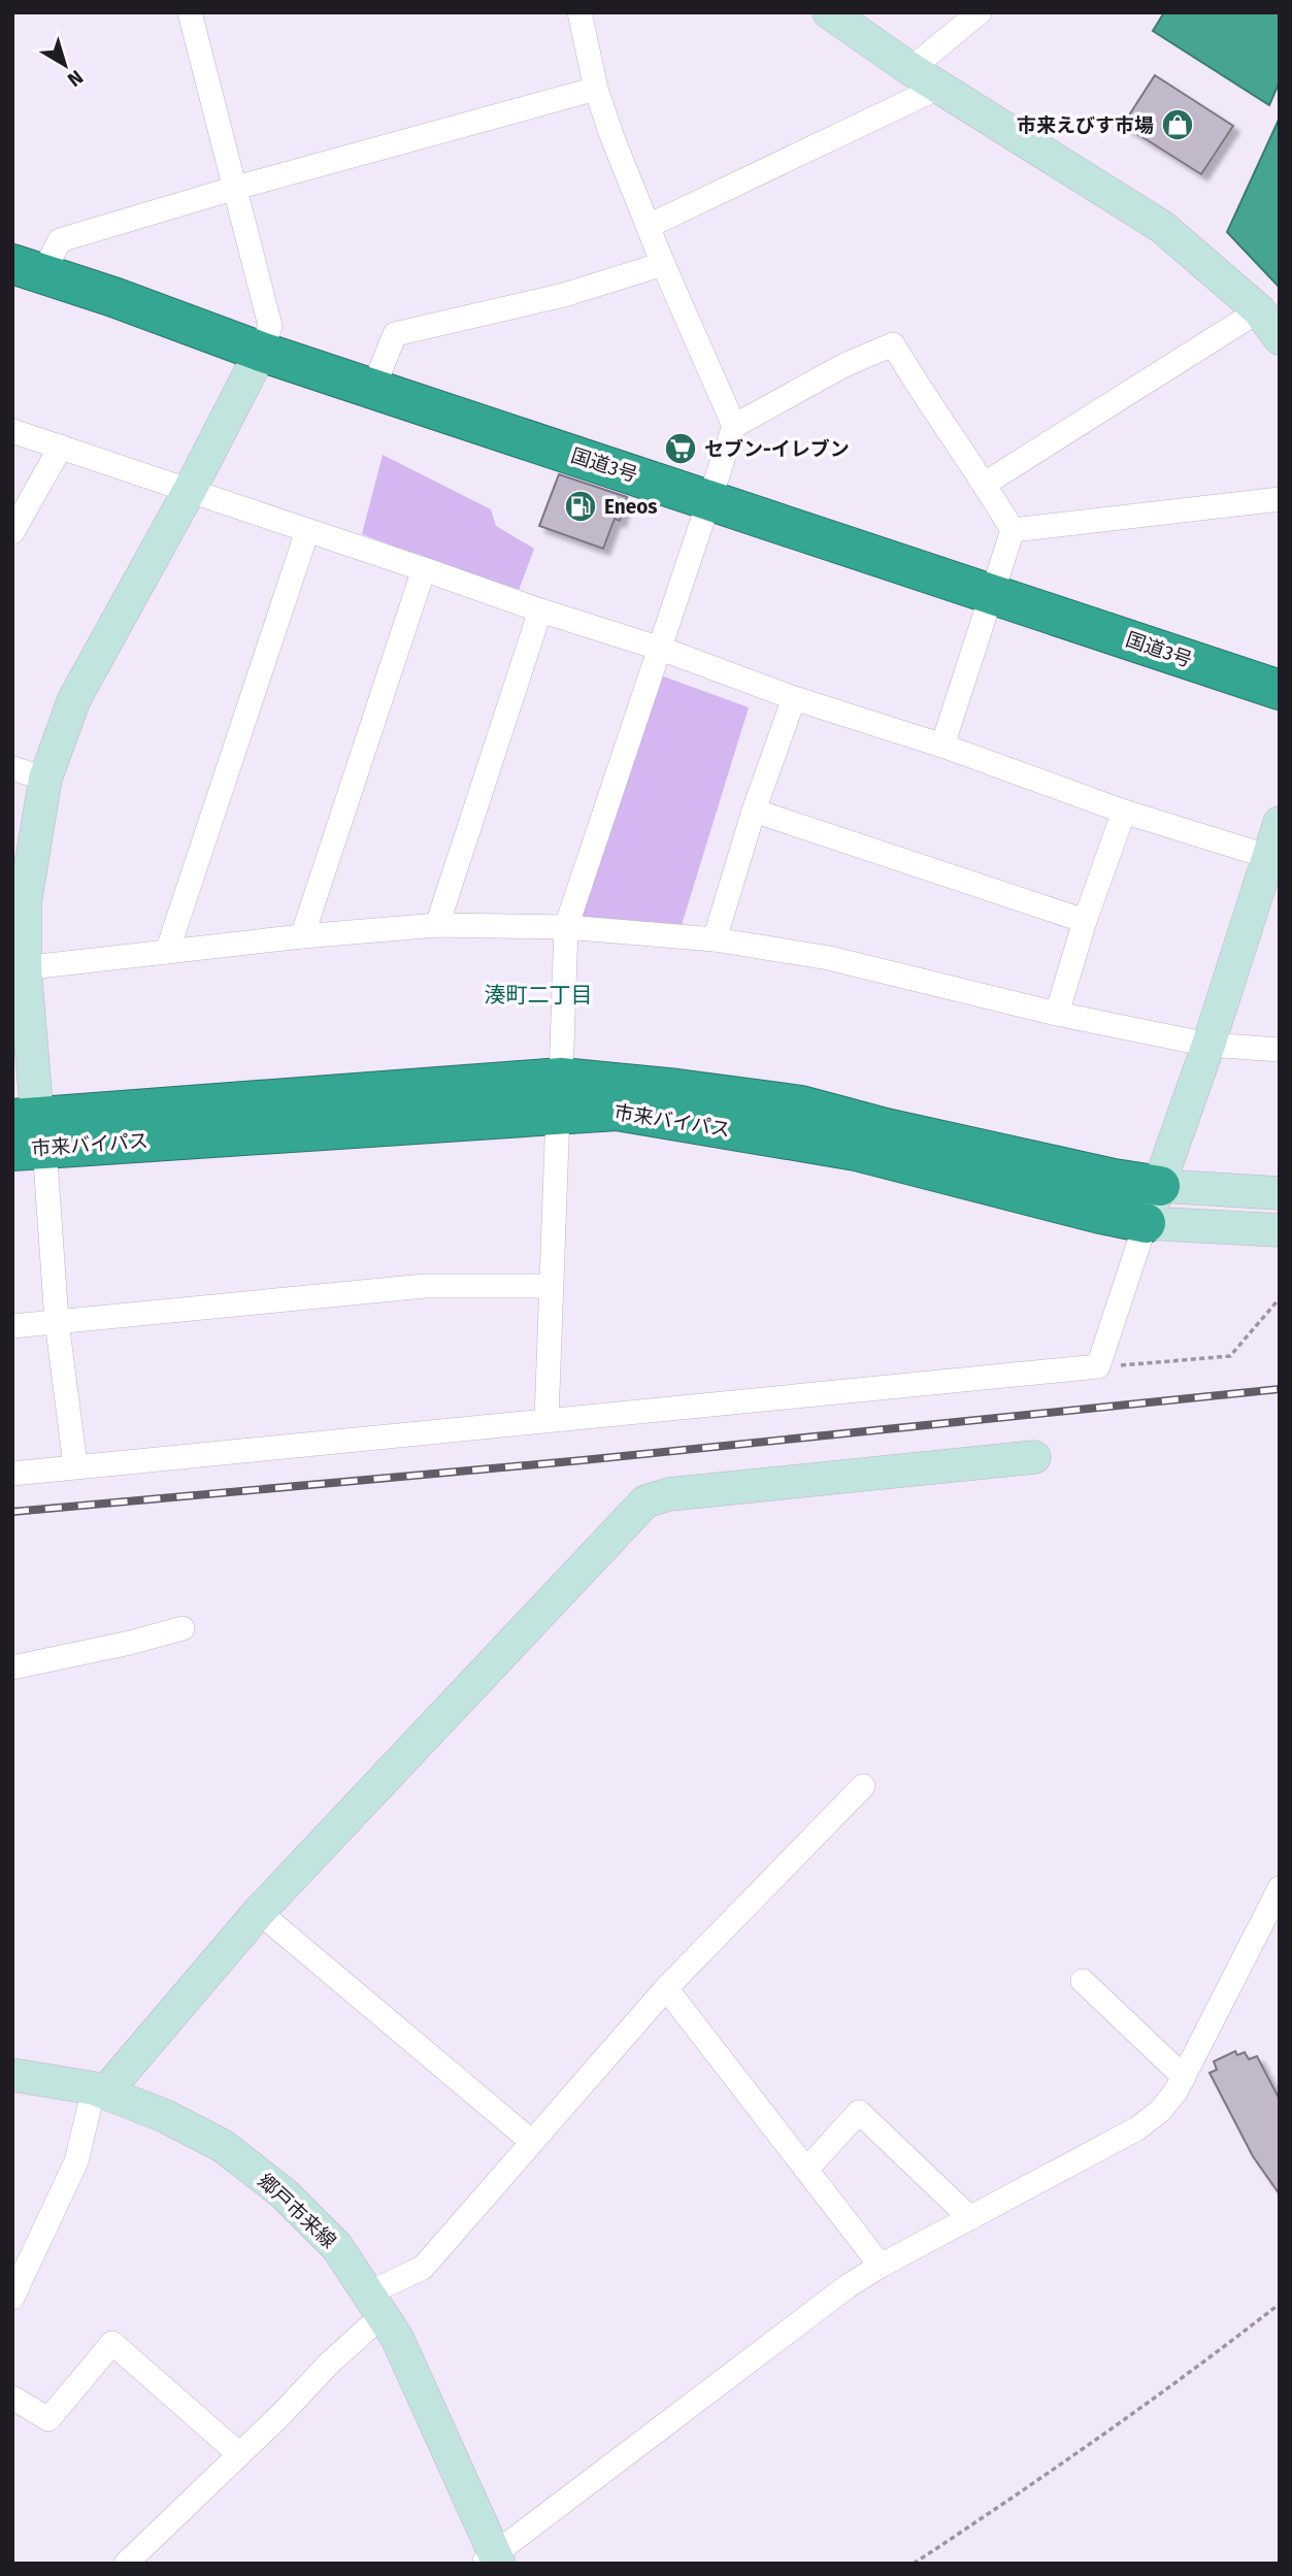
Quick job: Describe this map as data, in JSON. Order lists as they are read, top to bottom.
{
  "streets": {
    "highway": ["国道3号", "市来バイパス"],
    "street": ["郷戸市来線"]
  },
  "districts": ["湊町二丁目"],
  "places": {
    "shop": ["市来えびす市場"],
    "supermarket": ["セブン-イレブン"],
    "fuel station": ["Eneos"]
  },
  "north": "bottom right"
}
